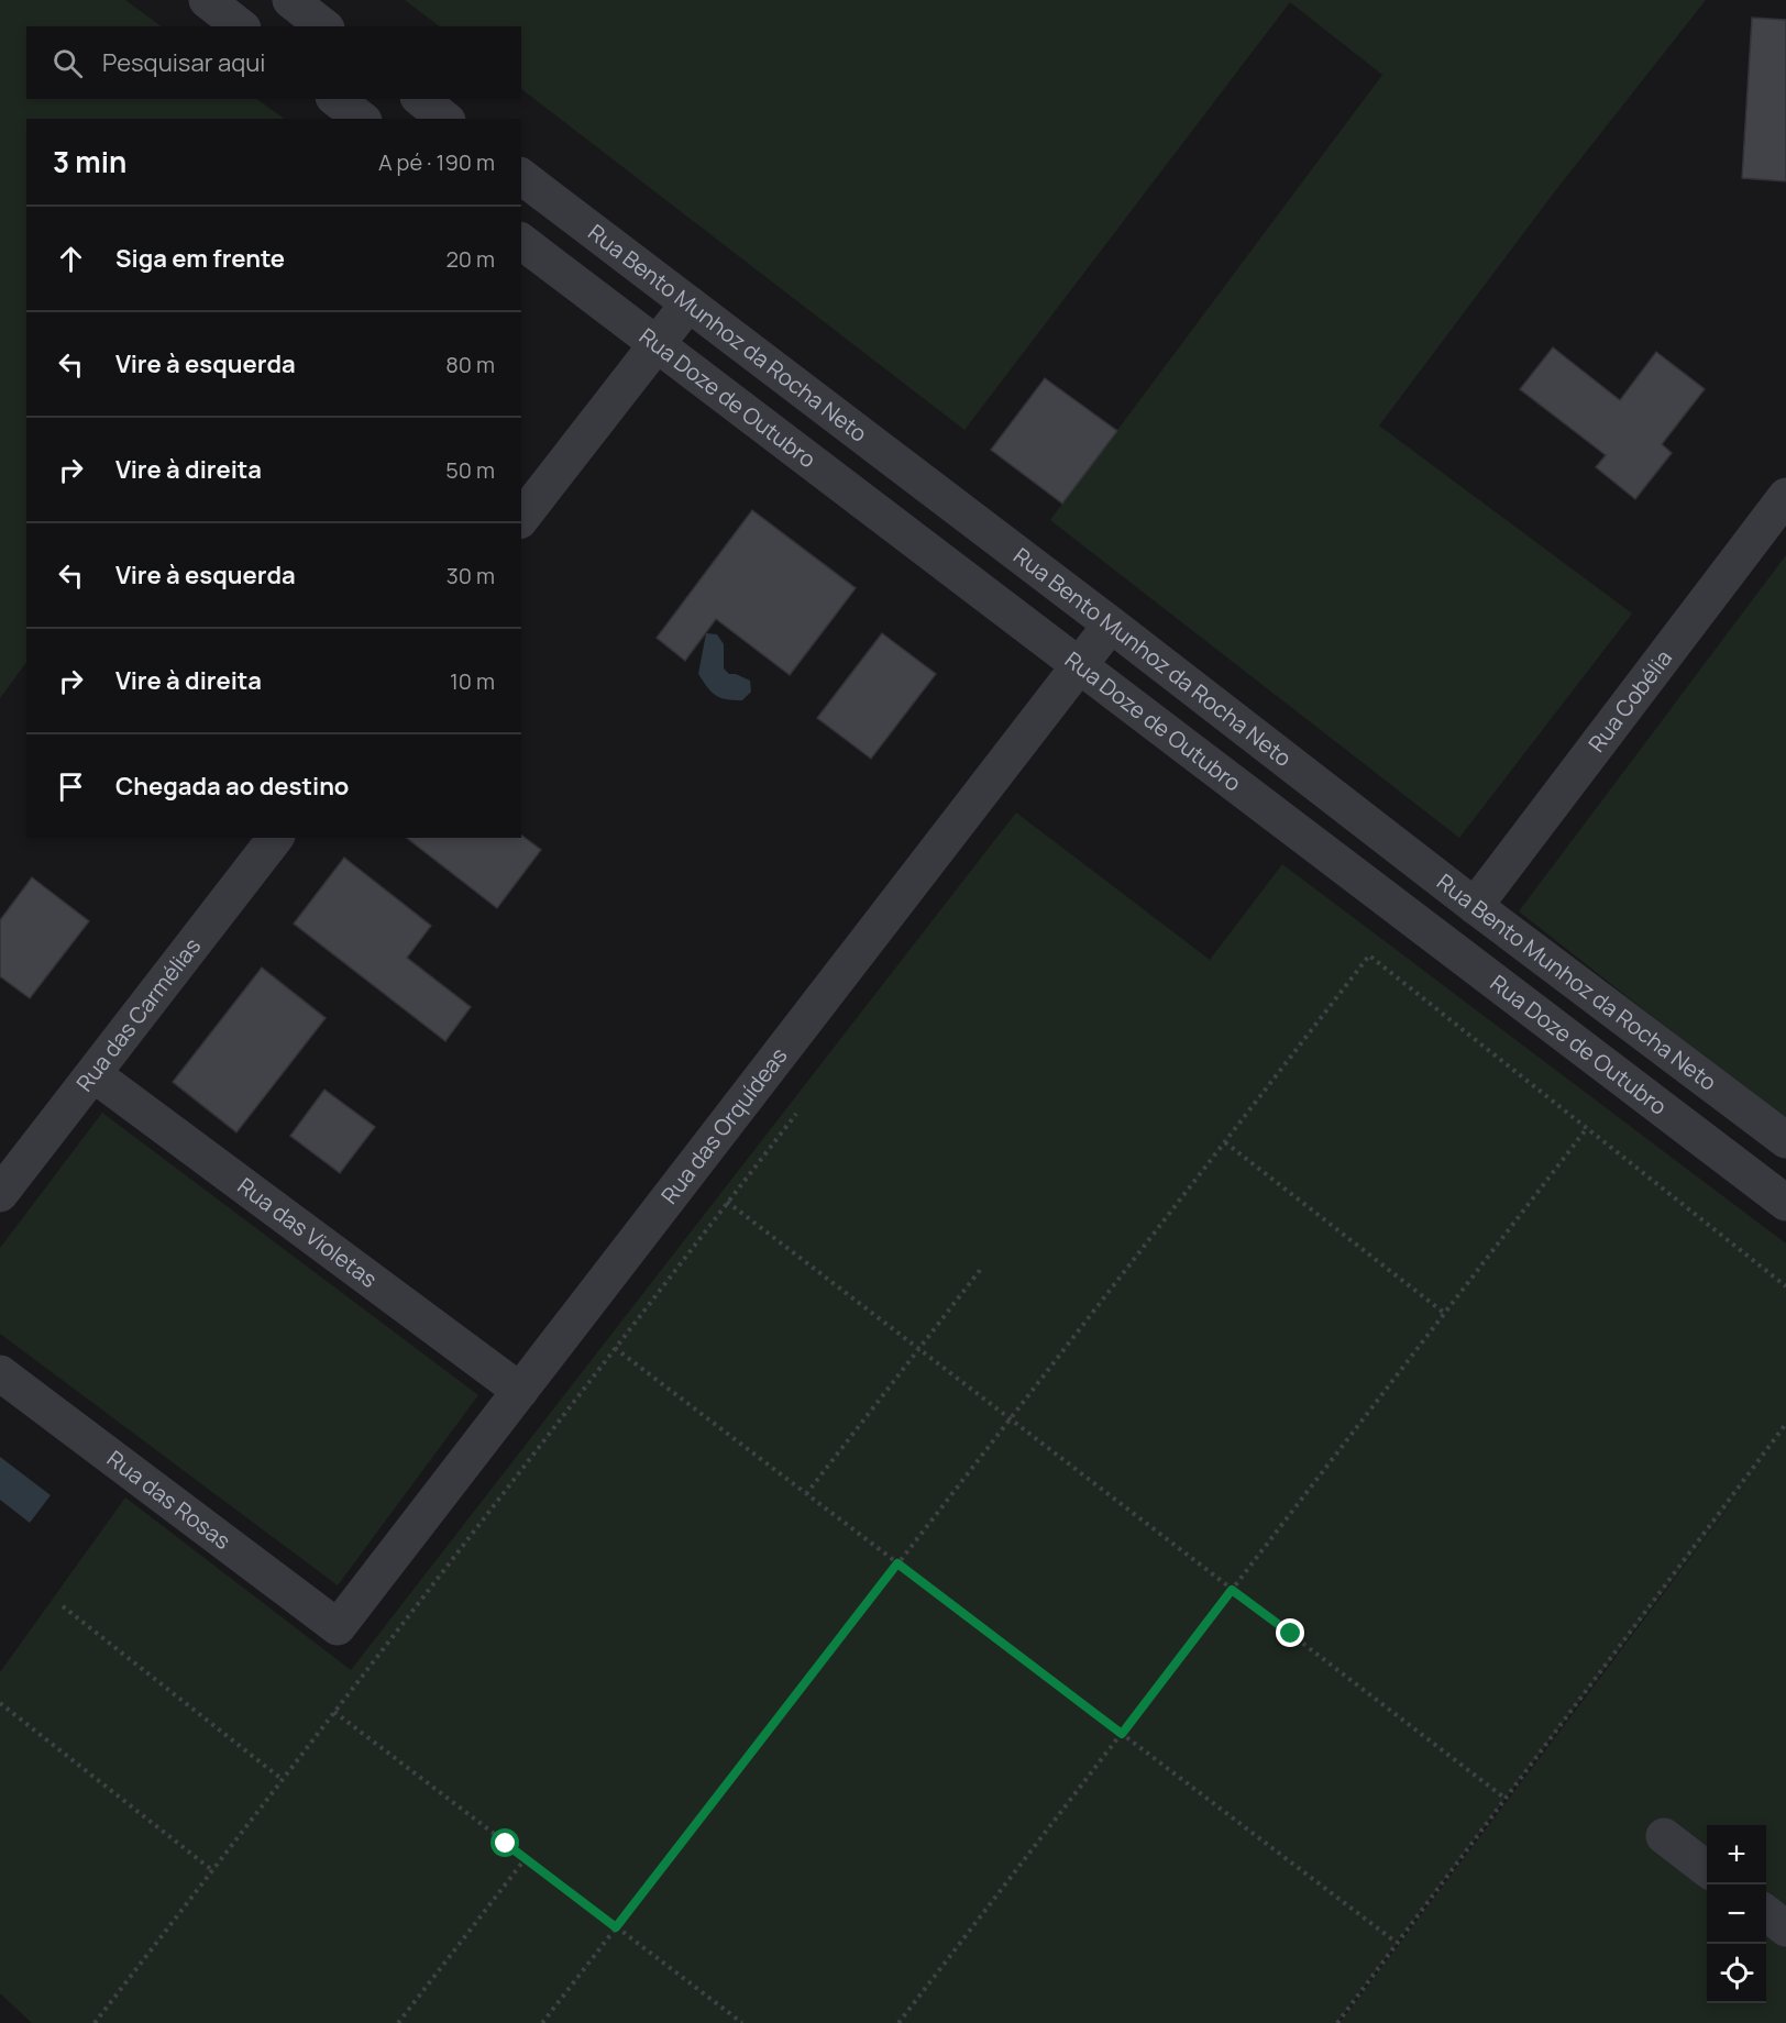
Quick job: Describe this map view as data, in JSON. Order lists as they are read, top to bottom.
{
  "streets": {
    "street": [
      "Rua Bento Munhoz da Rocha Neto",
      "Rua Doze de Outubro",
      "Rua Cobélia",
      "Rua das Carmélias",
      "Rua das Orquídeas",
      "Rua das Violetas",
      "Rua das Rosas"
    ]
  },
  "crossings": [
    ["Rua Bento Munhoz da Rocha Neto", "Rua Cobélia"],
    ["Rua Bento Munhoz da Rocha Neto", "Rua das Orquídeas"],
    ["Rua Doze de Outubro", "Rua das Orquídeas"],
    ["Rua das Carmélias", "Rua das Violetas"],
    ["Rua das Orquídeas", "Rua das Violetas"],
    ["Rua das Orquídeas", "Rua das Rosas"]
  ],
  "page": {
    "search": "Pesquisar aqui",
    "heading": ["3 min", "A pé · 190 m"],
    "list": [
      ["Siga em frente", "20 m"],
      ["Vire à esquerda", "80 m"],
      ["Vire à direita", "50 m"],
      ["Vire à esquerda", "30 m"],
      ["Vire à direita", "10 m"],
      "Chegada ao destino"
    ],
    "map_buttons": ["+", "−"]
  }
}
